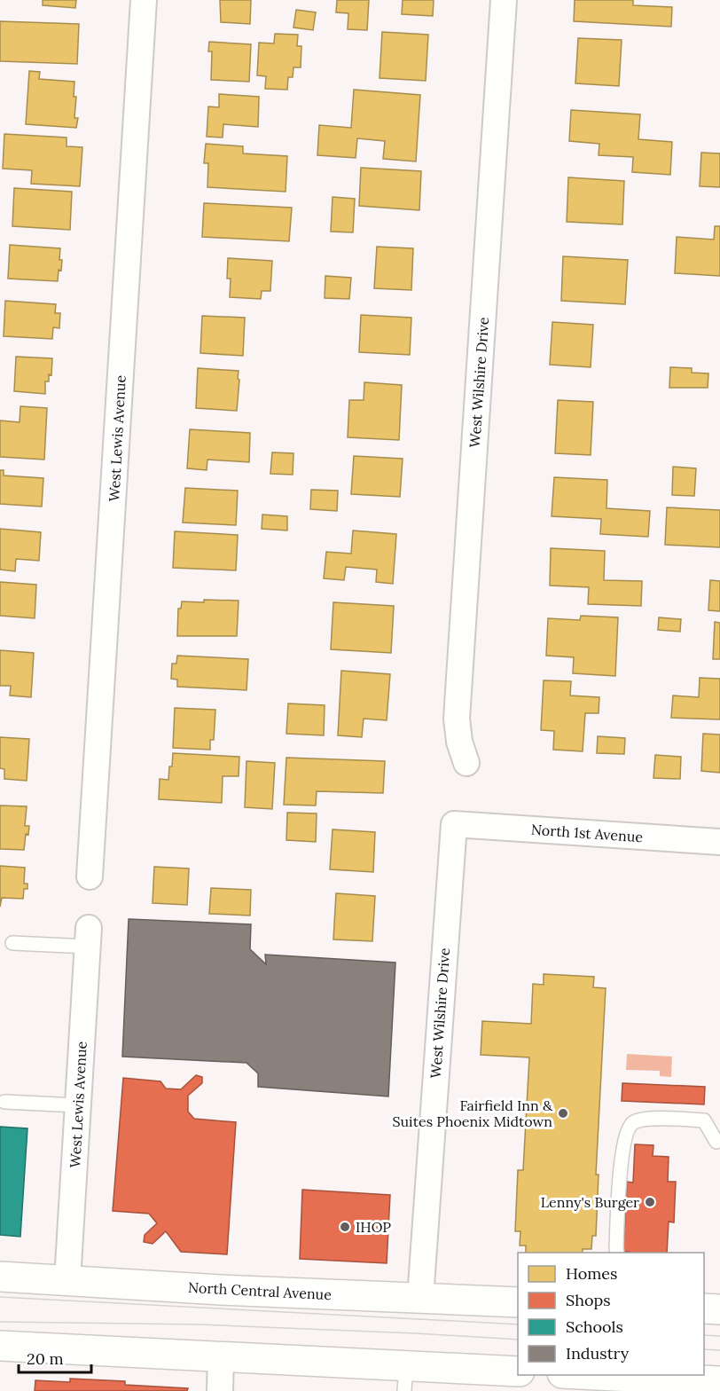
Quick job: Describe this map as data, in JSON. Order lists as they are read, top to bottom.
{
  "streets": {
    "main road": ["North Central Avenue"],
    "street": ["West Wilshire Drive", "West Lewis Avenue", "North 1st Avenue"]
  },
  "crossings": [
    ["West Wilshire Drive", "North 1st Avenue"],
    ["West Wilshire Drive", "North Central Avenue"],
    ["West Lewis Avenue", "North Central Avenue"]
  ],
  "places": ["Fairfield Inn & Suites Phoenix Midtown", "Lenny's Burger", "IHOP"],
  "legend": [
    "Homes",
    "Shops",
    "Schools",
    "Industry"
  ],
  "scale_bar": "20 m"
}
